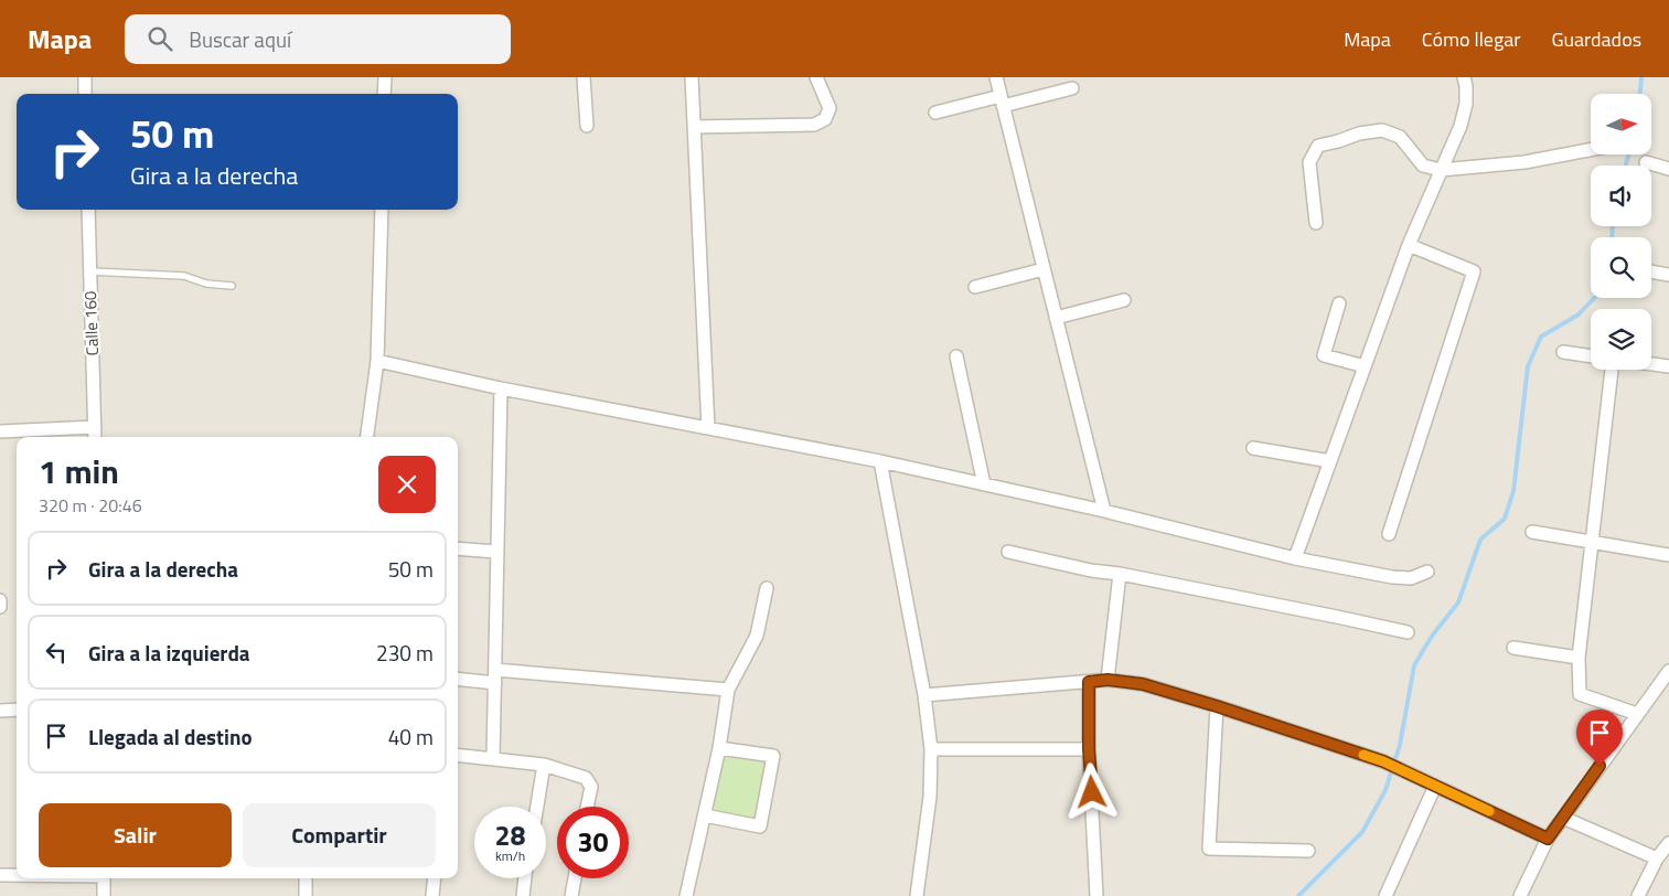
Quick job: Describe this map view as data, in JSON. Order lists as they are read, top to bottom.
{
  "streets": {
    "street": ["Calle 160"]
  },
  "north": "right",
  "page": {
    "header": "Mapa",
    "search": "Buscar aquí",
    "nav": ["Mapa", "Cómo llegar", "Guardados"],
    "turn": ["50 m", "Gira a la derecha"],
    "heading": ["1 min", "320 m · 20:46"],
    "list": [
      {
        "name": "Gira a la derecha",
        "value": "50 m"
      },
      {
        "name": "Gira a la izquierda",
        "value": "230 m"
      },
      {
        "name": "Llegada al destino",
        "value": "40 m"
      }
    ],
    "buttons": ["Salir", "Compartir"],
    "speed": "28 km/h",
    "limit": "30"
  }
}
